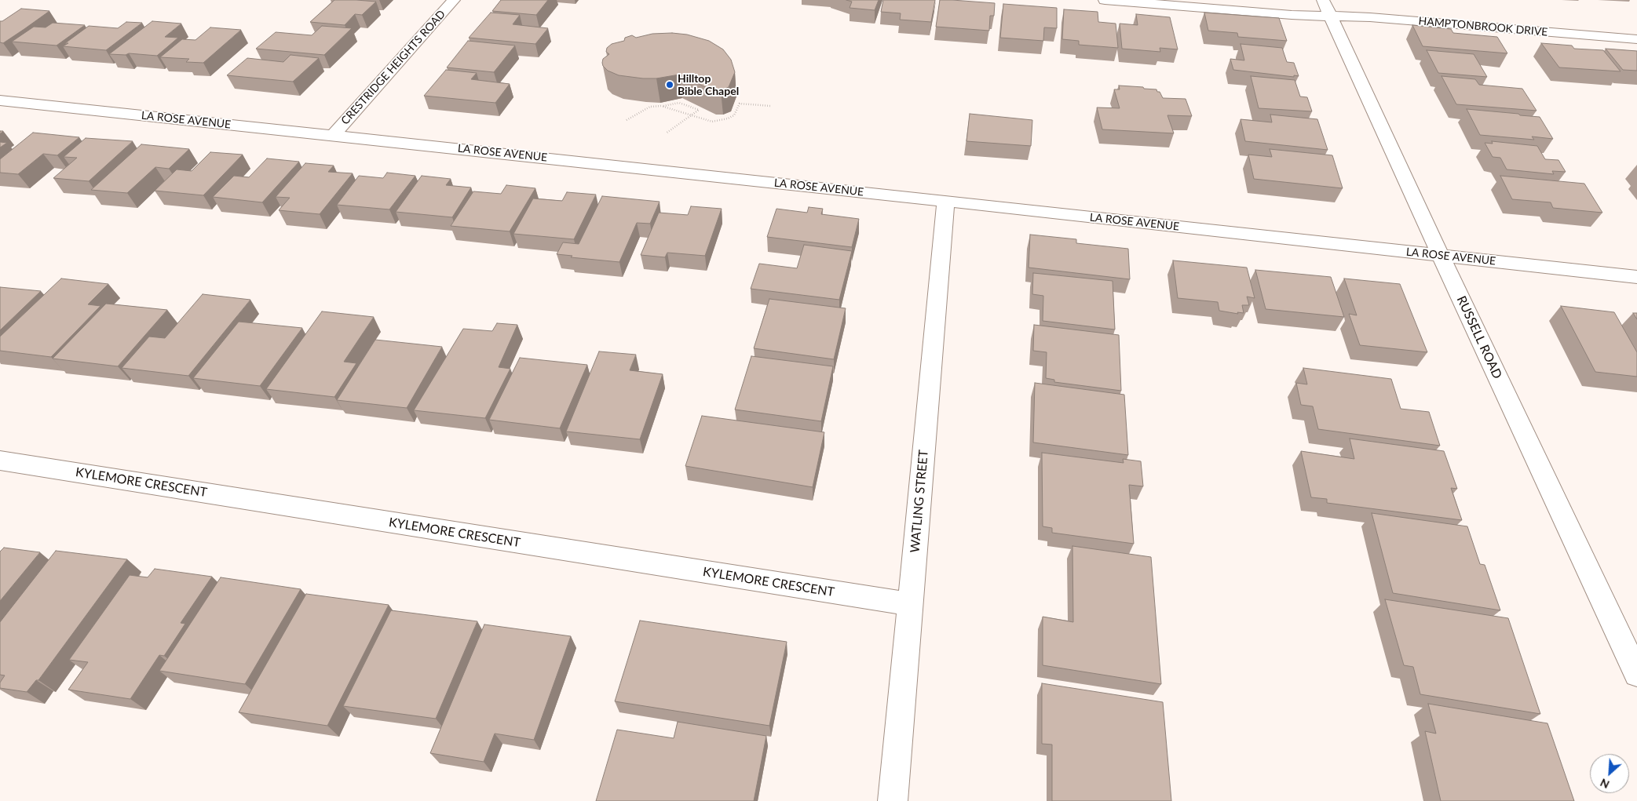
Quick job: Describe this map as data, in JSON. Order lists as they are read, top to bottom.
{
  "streets": {
    "street": [
      "HAMPTONBROOK DRIVE",
      "CRESTRIDGE HEIGHTS ROAD",
      "LA ROSE AVENUE",
      "RUSSELL ROAD",
      "KYLEMORE CRESCENT",
      "WATLING STREET"
    ]
  },
  "crossings": [
    ["HAMPTONBROOK DRIVE", "RUSSELL ROAD"],
    ["CRESTRIDGE HEIGHTS ROAD", "LA ROSE AVENUE"],
    ["LA ROSE AVENUE", "RUSSELL ROAD"],
    ["LA ROSE AVENUE", "WATLING STREET"],
    ["KYLEMORE CRESCENT", "WATLING STREET"]
  ],
  "places": ["Hilltop Bible Chapel"],
  "north": "bottom left"
}
